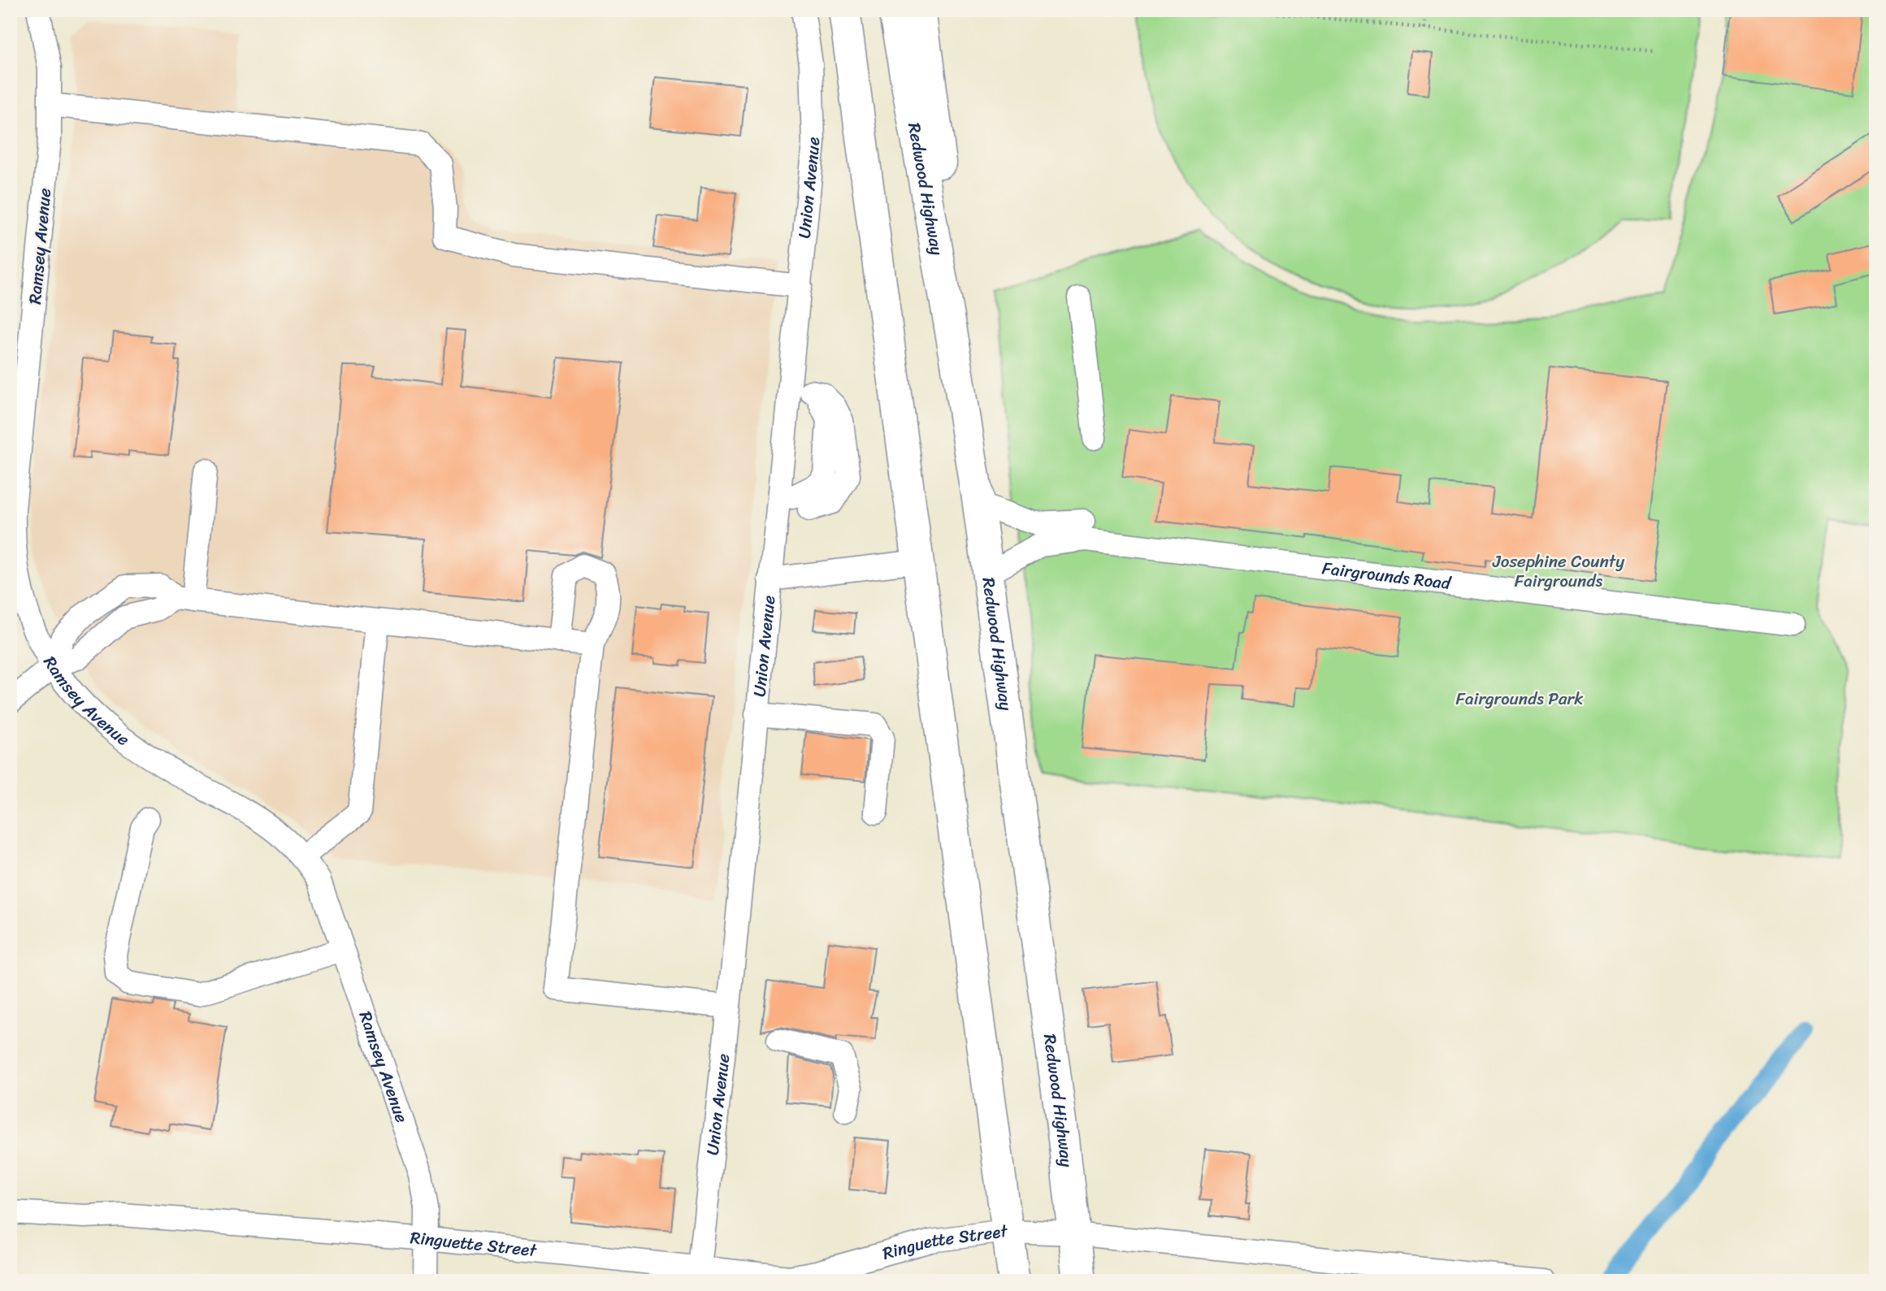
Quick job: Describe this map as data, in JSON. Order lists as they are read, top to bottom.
{
  "streets": {
    "highway": ["Redwood Highway"],
    "street": [
      "Union Avenue",
      "Ramsey Avenue",
      "Fairgrounds Road",
      "Ringuette Street"
    ]
  },
  "crossings": [
    ["Union Avenue", "Ringuette Street"],
    ["Redwood Highway", "Fairgrounds Road"],
    ["Redwood Highway", "Ringuette Street"],
    ["Ramsey Avenue", "Ringuette Street"]
  ],
  "parks": ["Josephine County Fairgrounds", "Fairgrounds Park"]
}
